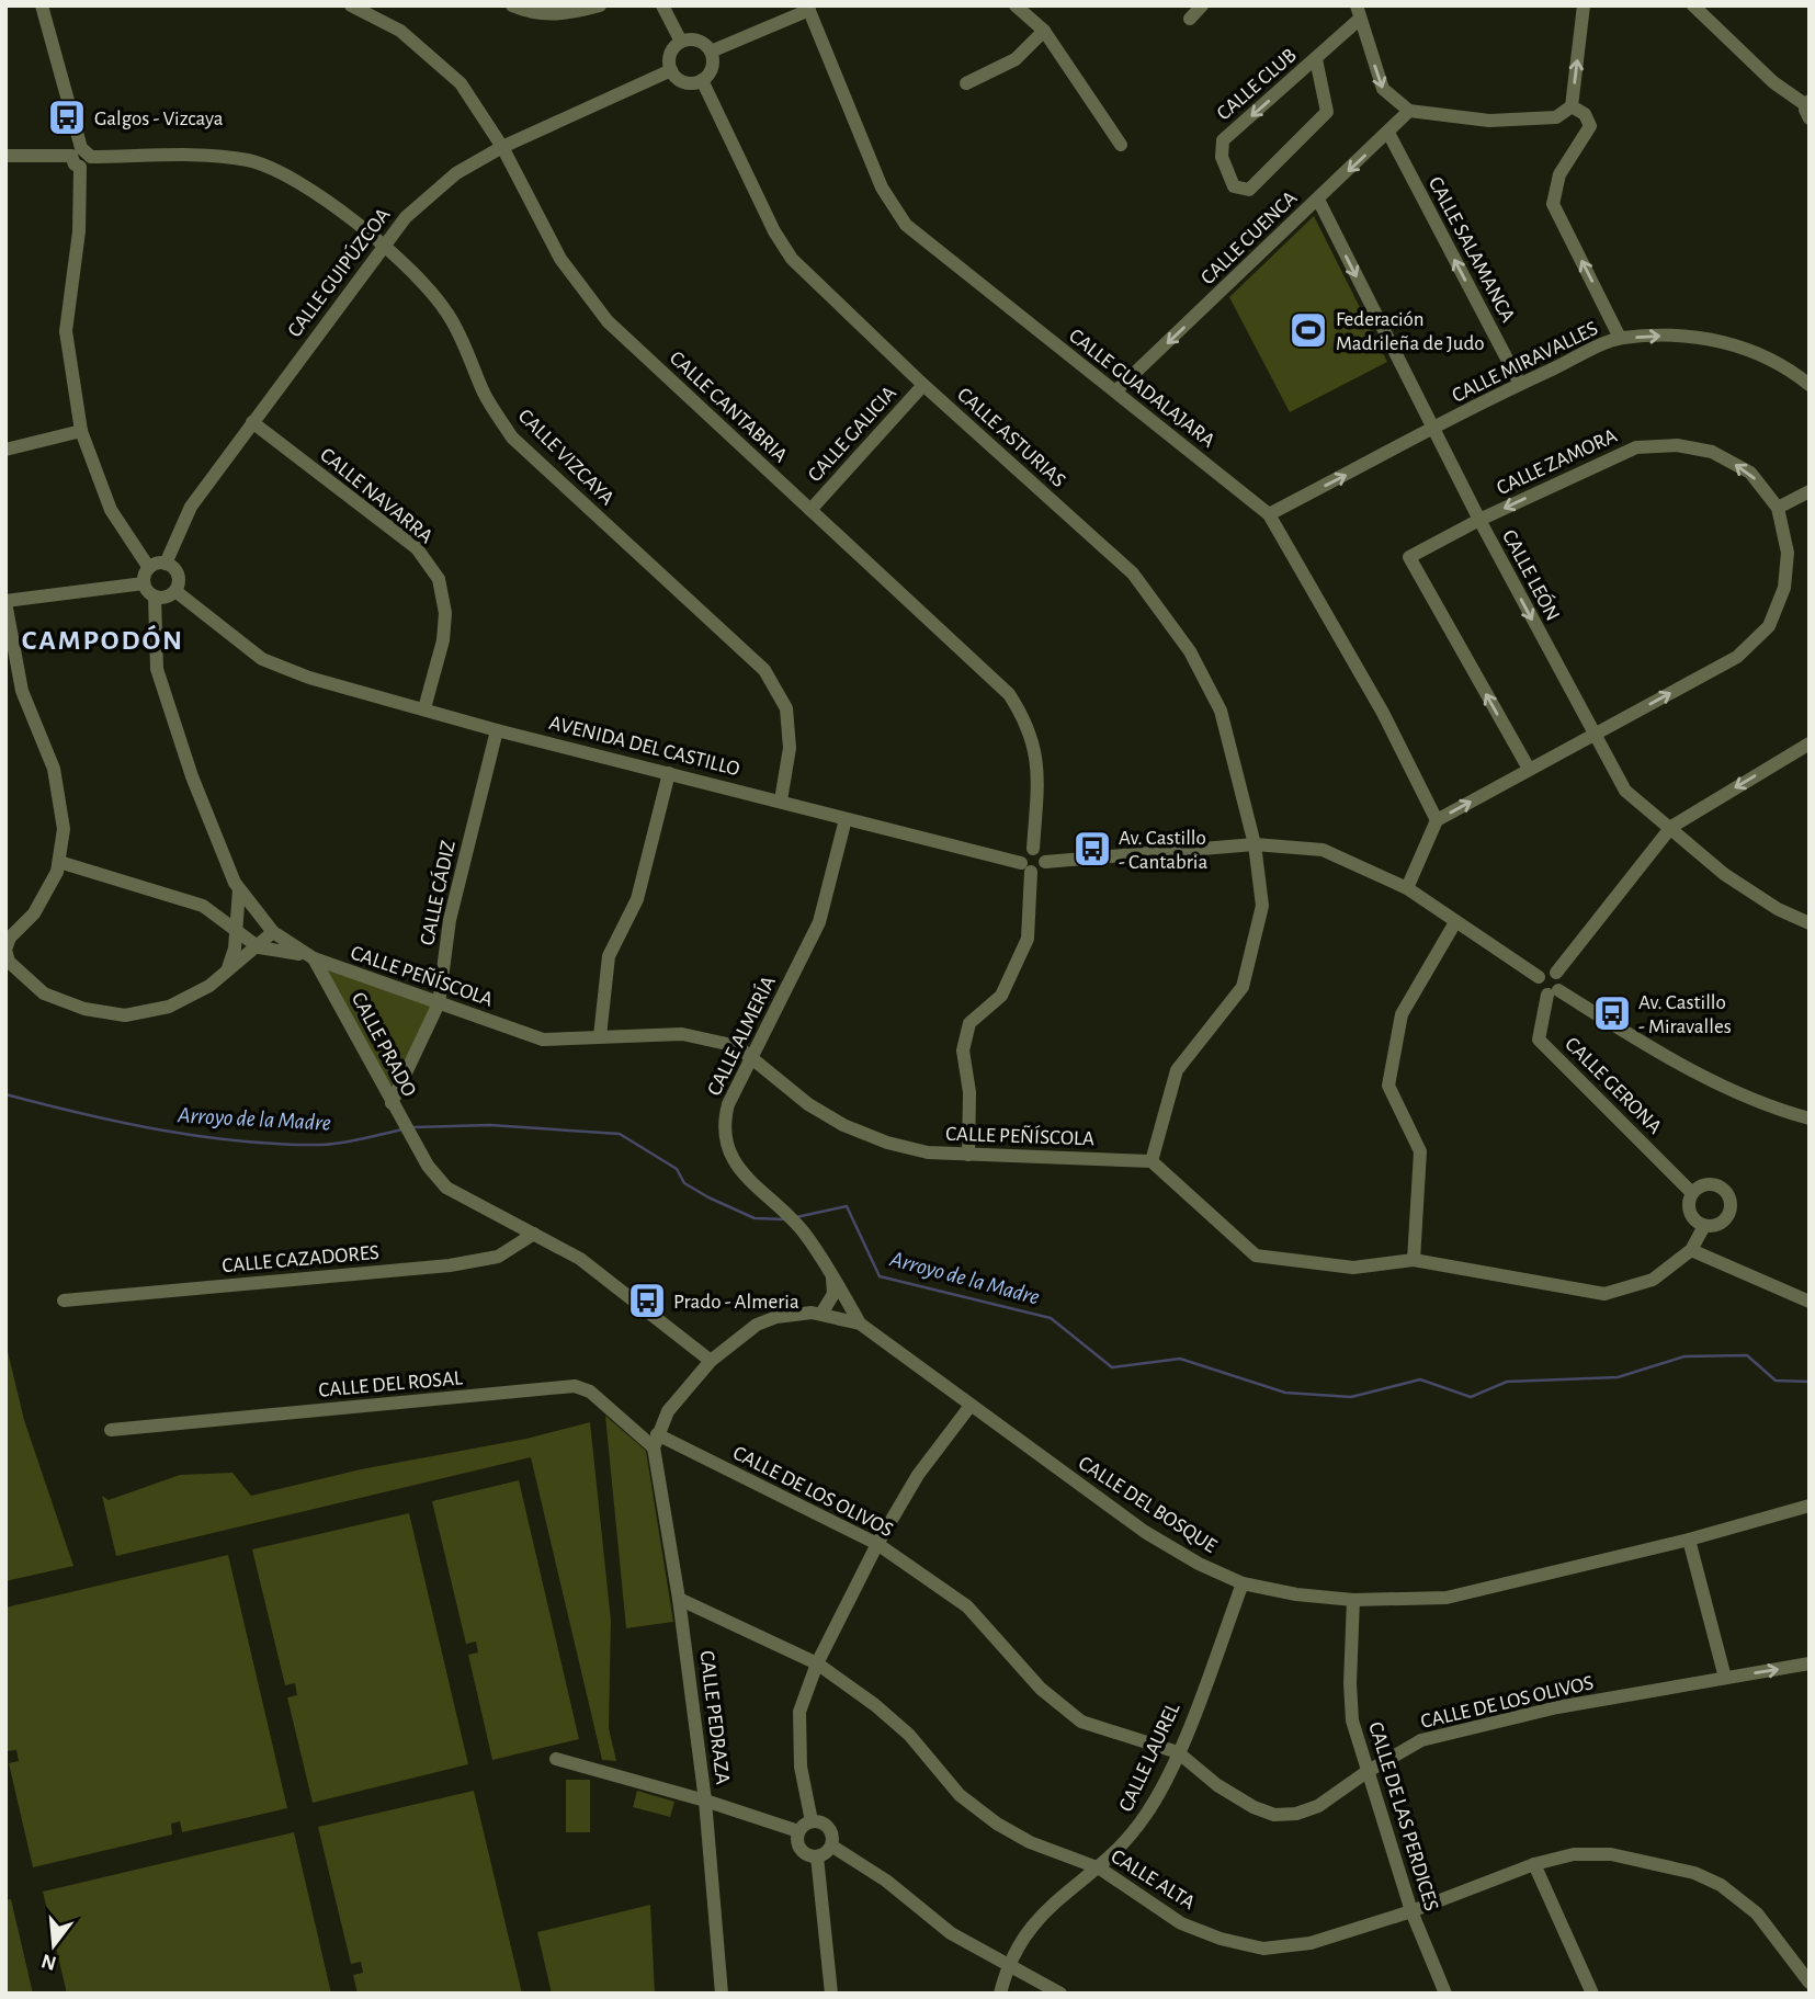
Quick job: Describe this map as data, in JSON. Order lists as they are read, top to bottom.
{
  "streets": {
    "street": [
      "CALLE CLUB",
      "CALLE CUENCA",
      "CALLE SALAMANCA",
      "CALLE GUIPÚZCOA",
      "CALLE MIRAVALLES",
      "CALLE GUADALAJARA",
      "CALLE CANTABRIA",
      "CALLE GALICIA",
      "CALLE ASTURIAS",
      "CALLE VIZCAYA",
      "CALLE ZAMORA",
      "CALLE NAVARRA",
      "CALLE LEÓN",
      "AVENIDA DEL CASTILLO",
      "CALLE CÁDIZ",
      "CALLE PEÑÍSCOLA",
      "CALLE ALMERÍA",
      "CALLE PRADO",
      "CALLE GERONA",
      "CALLE CAZADORES",
      "CALLE DEL ROSAL",
      "CALLE DE LOS OLIVOS",
      "CALLE DEL BOSQUE",
      "CALLE PEDRAZA",
      "CALLE LAUREL",
      "CALLE DE LAS PERDICES",
      "CALLE ALTA"
    ]
  },
  "crossings": [
    ["CALLE CUENCA", "CALLE SALAMANCA"],
    ["CALLE CUENCA", "CALLE GUADALAJARA"],
    ["CALLE CUENCA", "CALLE LEÓN"],
    ["CALLE SALAMANCA", "CALLE MIRAVALLES"],
    ["CALLE GUIPÚZCOA", "CALLE CANTABRIA"],
    ["CALLE GUIPÚZCOA", "CALLE ASTURIAS"],
    ["CALLE GUIPÚZCOA", "CALLE VIZCAYA"],
    ["CALLE GUIPÚZCOA", "CALLE NAVARRA"],
    ["CALLE GUIPÚZCOA", "AVENIDA DEL CASTILLO"],
    ["CALLE GUIPÚZCOA", "CALLE PRADO"],
    ["CALLE MIRAVALLES", "CALLE GUADALAJARA"],
    ["CALLE MIRAVALLES", "CALLE LEÓN"],
    ["CALLE GUADALAJARA", "CALLE ZAMORA"],
    ["CALLE CANTABRIA", "CALLE GALICIA"],
    ["CALLE CANTABRIA", "AVENIDA DEL CASTILLO"],
    ["CALLE GALICIA", "CALLE ASTURIAS"],
    ["CALLE ASTURIAS", "CALLE PEÑÍSCOLA"],
    ["CALLE VIZCAYA", "AVENIDA DEL CASTILLO"],
    ["CALLE ZAMORA", "CALLE LEÓN"],
    ["CALLE NAVARRA", "AVENIDA DEL CASTILLO"],
    ["AVENIDA DEL CASTILLO", "CALLE CÁDIZ"],
    ["AVENIDA DEL CASTILLO", "CALLE ALMERÍA"],
    ["AVENIDA DEL CASTILLO", "CALLE PRADO"],
    ["CALLE CÁDIZ", "CALLE PEÑÍSCOLA"],
    ["CALLE CÁDIZ", "CALLE PRADO"],
    ["CALLE PEÑÍSCOLA", "CALLE ALMERÍA"],
    ["CALLE PEÑÍSCOLA", "CALLE PRADO"],
    ["CALLE ALMERÍA", "CALLE DEL BOSQUE"],
    ["CALLE PRADO", "CALLE CAZADORES"],
    ["CALLE DEL ROSAL", "CALLE DE LOS OLIVOS"],
    ["CALLE DEL ROSAL", "CALLE PEDRAZA"],
    ["CALLE DE LOS OLIVOS", "CALLE PEDRAZA"],
    ["CALLE DE LOS OLIVOS", "CALLE LAUREL"],
    ["CALLE DE LOS OLIVOS", "CALLE DE LAS PERDICES"],
    ["CALLE DEL BOSQUE", "CALLE LAUREL"],
    ["CALLE DEL BOSQUE", "CALLE DE LAS PERDICES"],
    ["CALLE PEDRAZA", "CALLE ALTA"],
    ["CALLE LAUREL", "CALLE ALTA"],
    ["CALLE DE LAS PERDICES", "CALLE ALTA"]
  ],
  "one_way": [
    "CALLE CUENCA",
    "CALLE SALAMANCA",
    "CALLE MIRAVALLES",
    "CALLE LEÓN"
  ],
  "districts": ["CAMPODÓN"],
  "water": ["Arroyo de la Madre"],
  "places": {
    "bus stop": [
      "Galgos - Vizcaya",
      "Av. Castillo - Cantabria",
      "Av. Castillo - Miravalles",
      "Prado - Almeria"
    ],
    "sports": ["Federación Madrileña de Judo"]
  },
  "north": "bottom"
}
